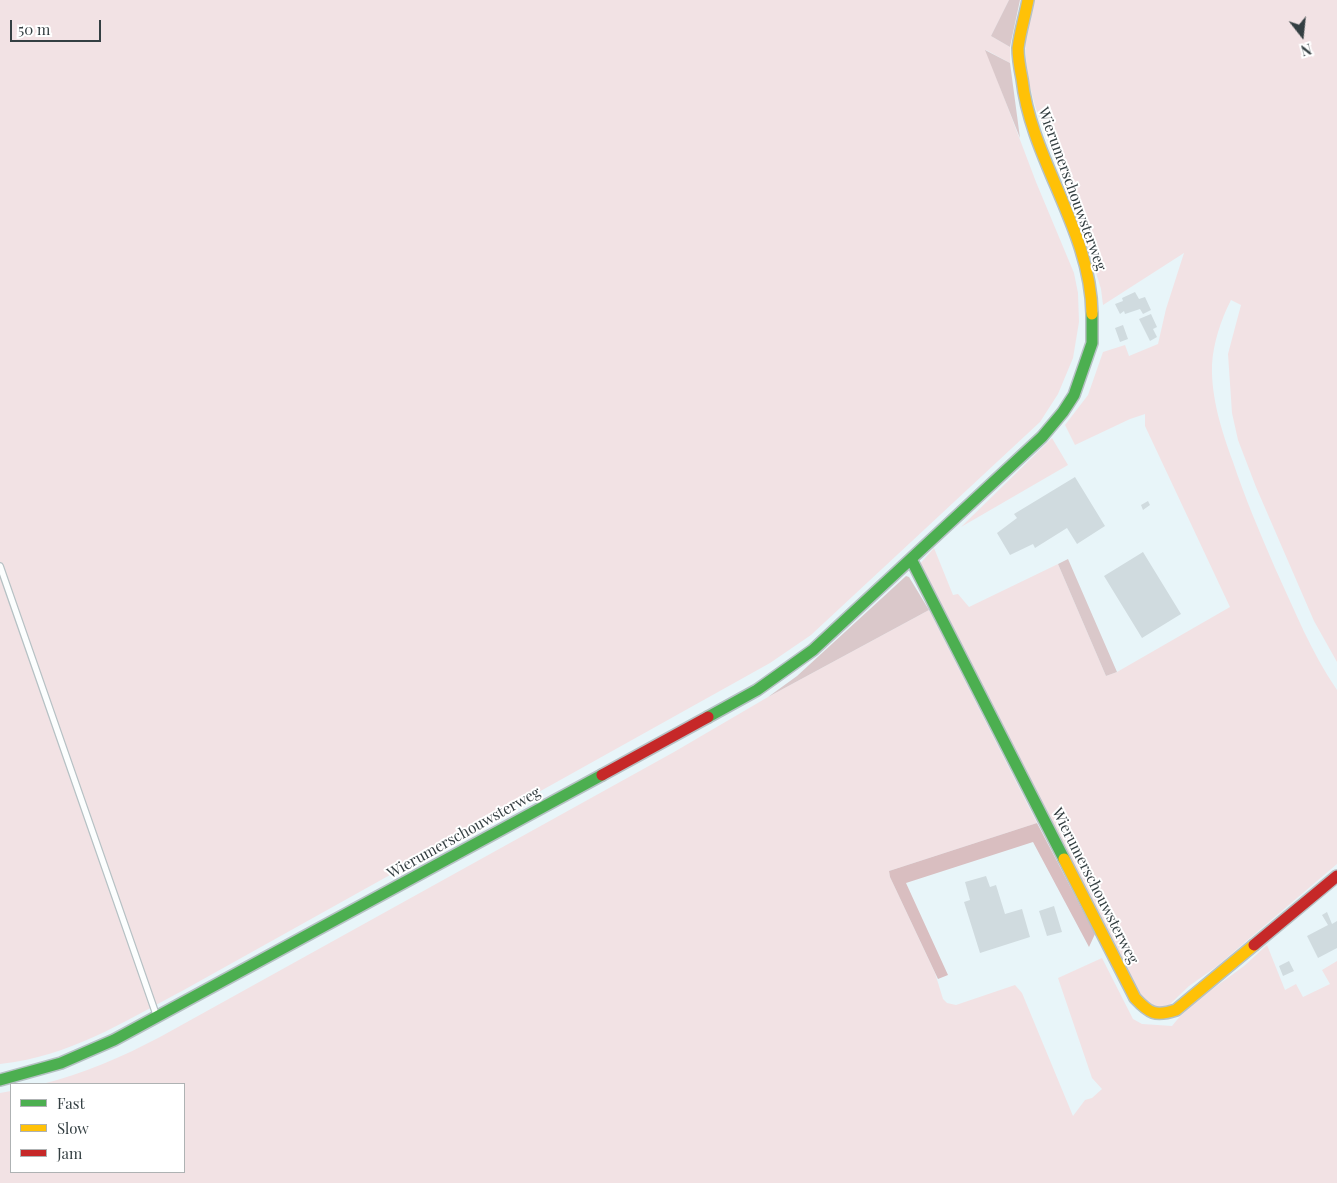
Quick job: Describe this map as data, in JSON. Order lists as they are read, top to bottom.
{
  "streets": {
    "street": ["Wierumerschouwsterweg"]
  },
  "legend": ["Fast", "Slow", "Jam"],
  "scale_bar": "50 m",
  "north": "bottom"
}
